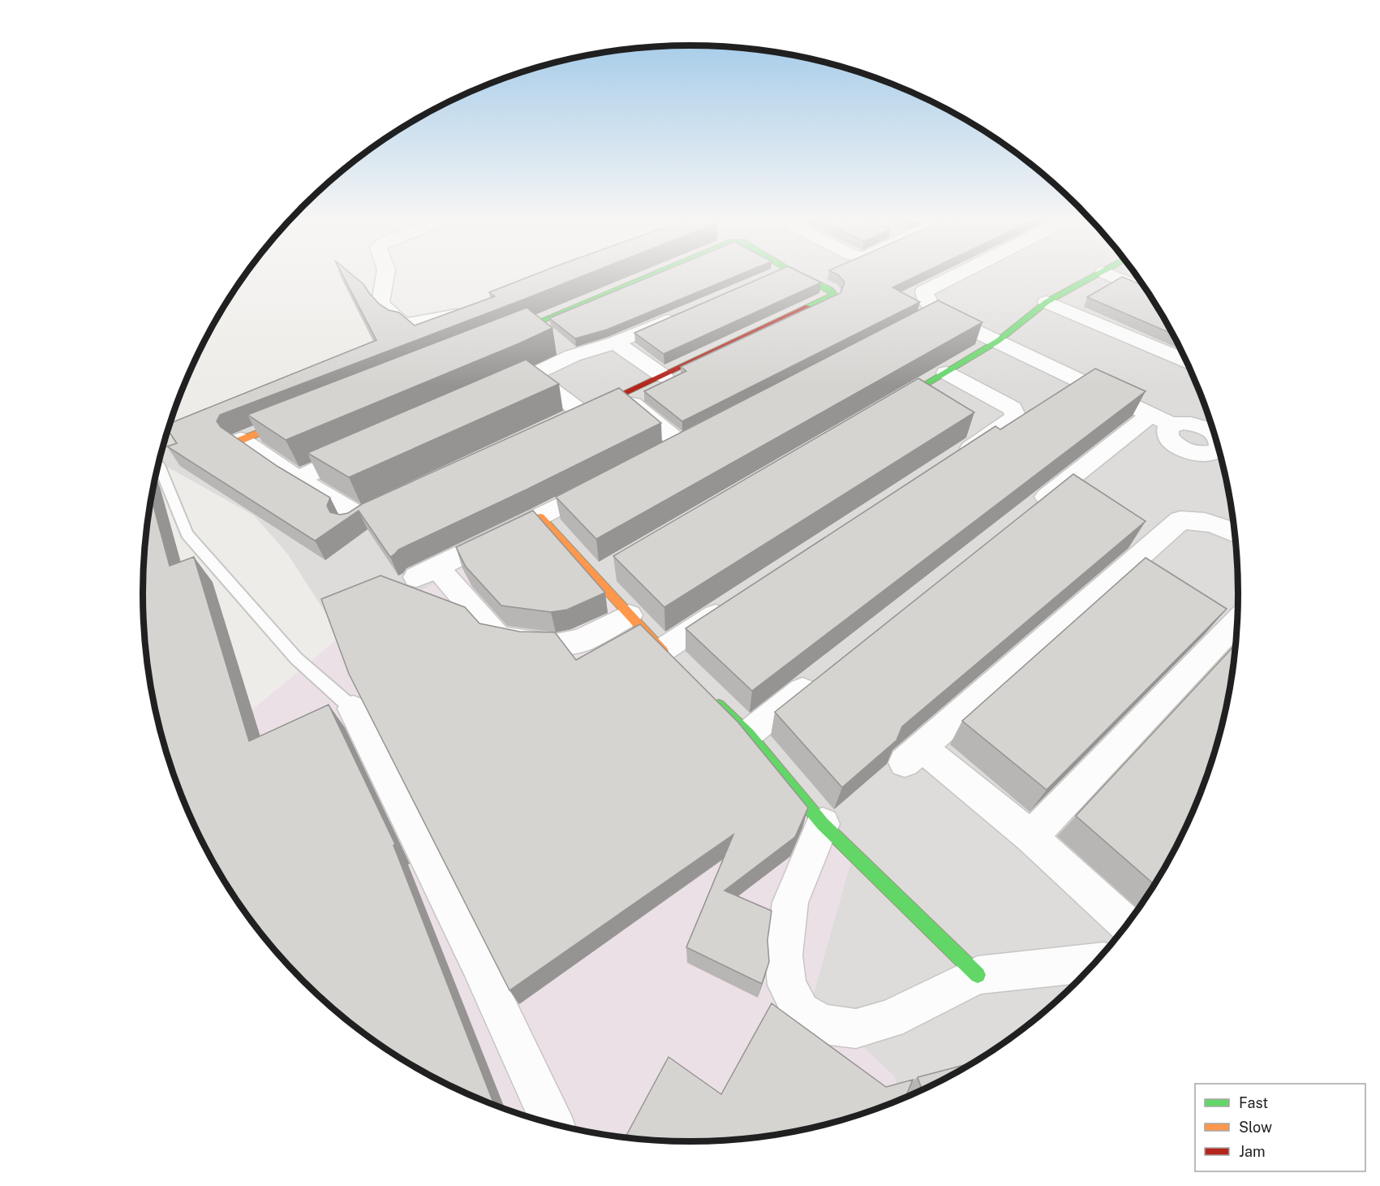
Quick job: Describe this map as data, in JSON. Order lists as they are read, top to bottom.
{
  "legend": ["Fast", "Slow", "Jam"]
}
